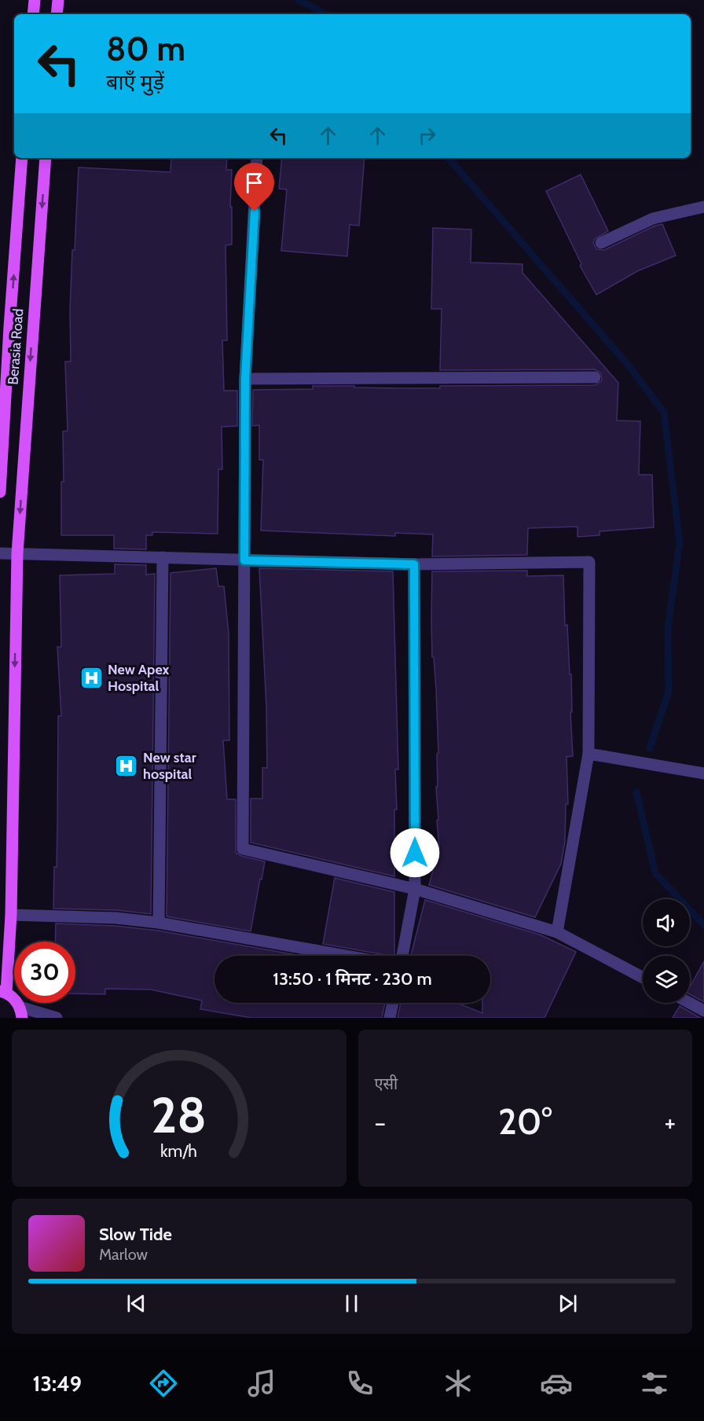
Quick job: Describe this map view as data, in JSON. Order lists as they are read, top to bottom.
{
  "streets": {
    "main road": ["Berasia Road"]
  },
  "places": {
    "hospital": ["New Apex Hospital", "New star hospital"]
  },
  "page": {
    "turn": ["80 m", "बाएँ मुड़ें"],
    "limit": "30",
    "trip": "13:50 · 1 मिनट · 230 m",
    "tile": "एसी",
    "heat": ["−", "20°", "+"],
    "song": ["Slow Tide", "Marlow"],
    "tabs": "13:49",
    "gauge": ["28", "km/h"]
  }
}
